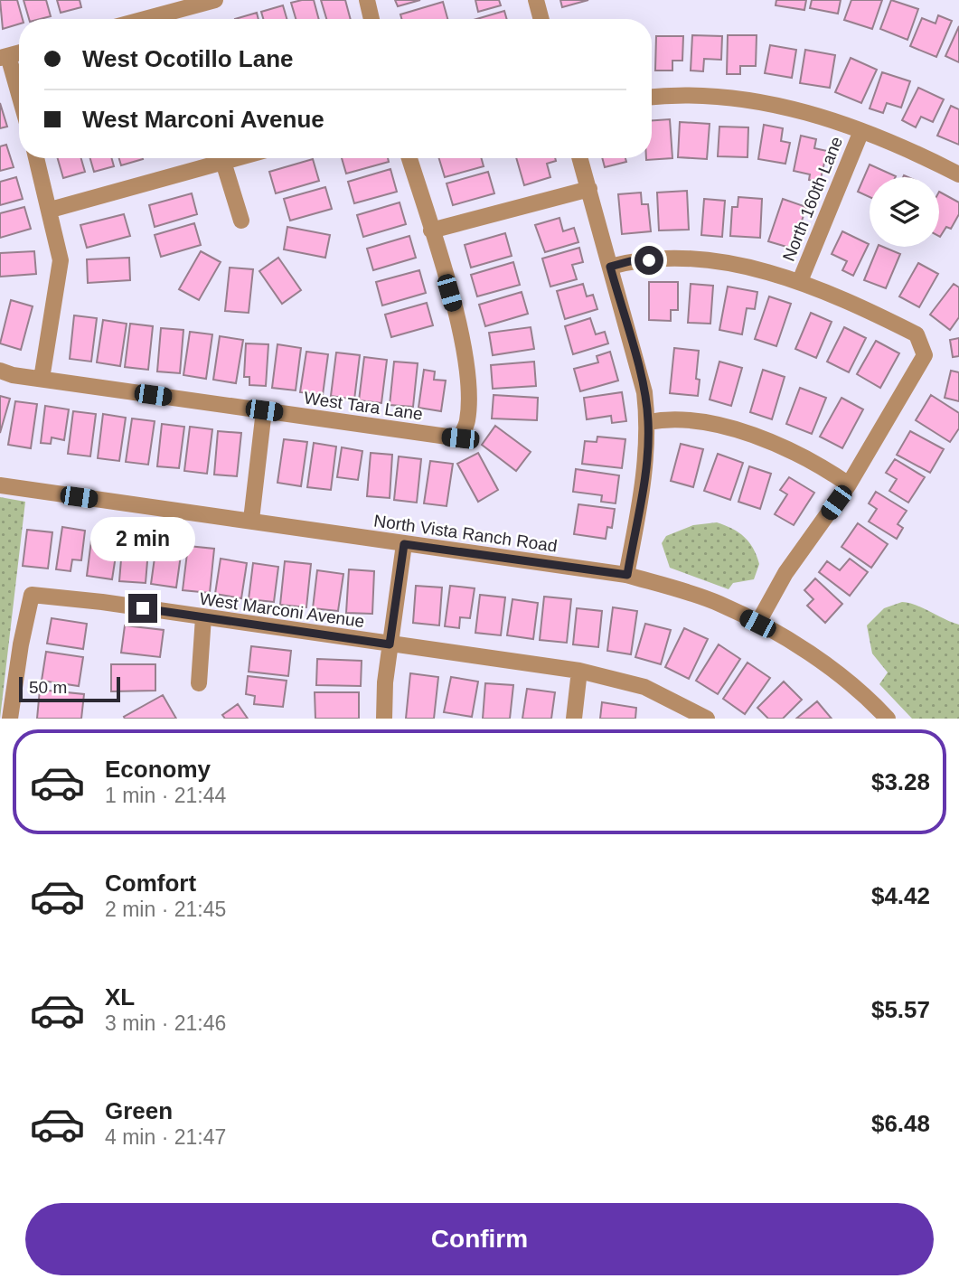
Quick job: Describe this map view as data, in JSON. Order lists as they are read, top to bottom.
{
  "streets": {
    "street": [
      "North 160th Lane",
      "West Tara Lane",
      "North Vista Ranch Road",
      "West Marconi Avenue"
    ]
  },
  "scale_bar": "50 m",
  "page": {
    "banner": ["West Ocotillo Lane", "West Marconi Avenue"],
    "bubble": "2 min",
    "scale": "50 m",
    "list": [
      {
        "name": "Economy",
        "note": "1 min · 21:44",
        "value": "$3.28"
      },
      {
        "name": "Comfort",
        "note": "2 min · 21:45",
        "value": "$4.42"
      },
      {
        "name": "XL",
        "note": "3 min · 21:46",
        "value": "$5.57"
      },
      {
        "name": "Green",
        "note": "4 min · 21:47",
        "value": "$6.48"
      }
    ],
    "buttons": "Confirm"
  }
}
